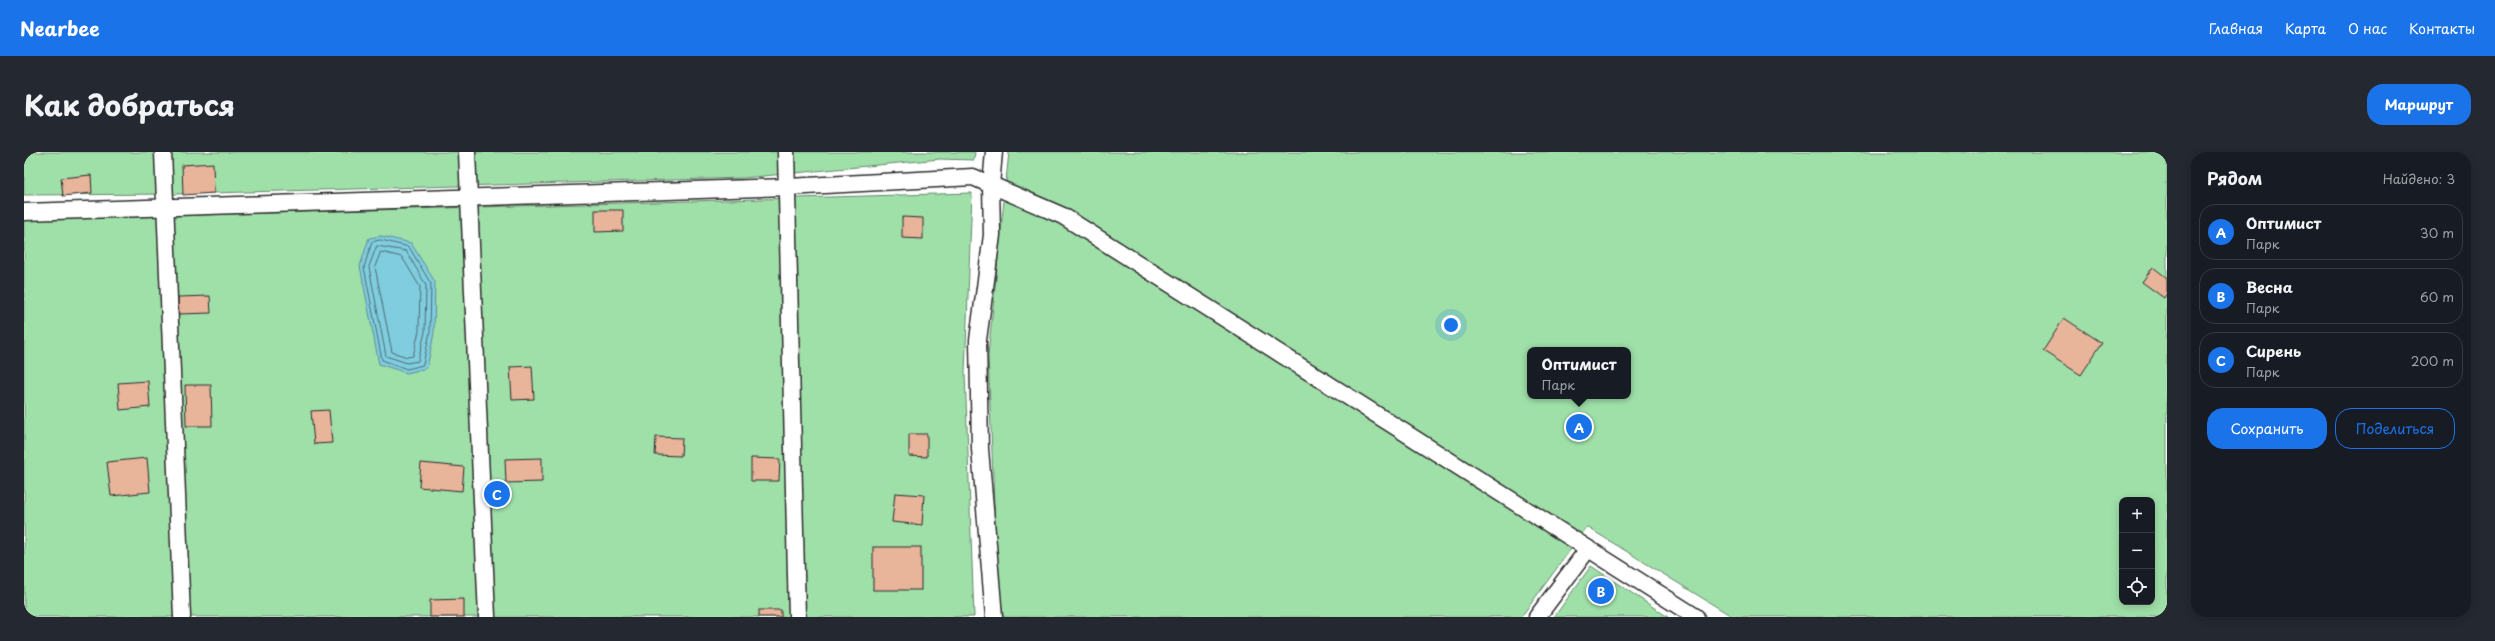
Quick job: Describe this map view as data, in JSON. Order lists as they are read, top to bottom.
{
  "page": {
    "header": "Nearbee",
    "nav": [
      "Главная",
      "Карта",
      "О нас",
      "Контакты"
    ],
    "title": "Как добраться",
    "buttons": [
      "Маршрут",
      ["Сохранить", "Поделиться"]
    ],
    "heading": ["Рядом", "Найдено: 3"],
    "list": [
      {
        "mark": "A",
        "name": "Оптимист",
        "note": "Парк",
        "value": "30 m"
      },
      {
        "mark": "B",
        "name": "Весна",
        "note": "Парк",
        "value": "60 m"
      },
      {
        "mark": "C",
        "name": "Сирень",
        "note": "Парк",
        "value": "200 m"
      }
    ],
    "popup": ["Оптимист", "Парк"],
    "pins": ["A", "C", "B"],
    "map_buttons": ["+", "−"]
  }
}
